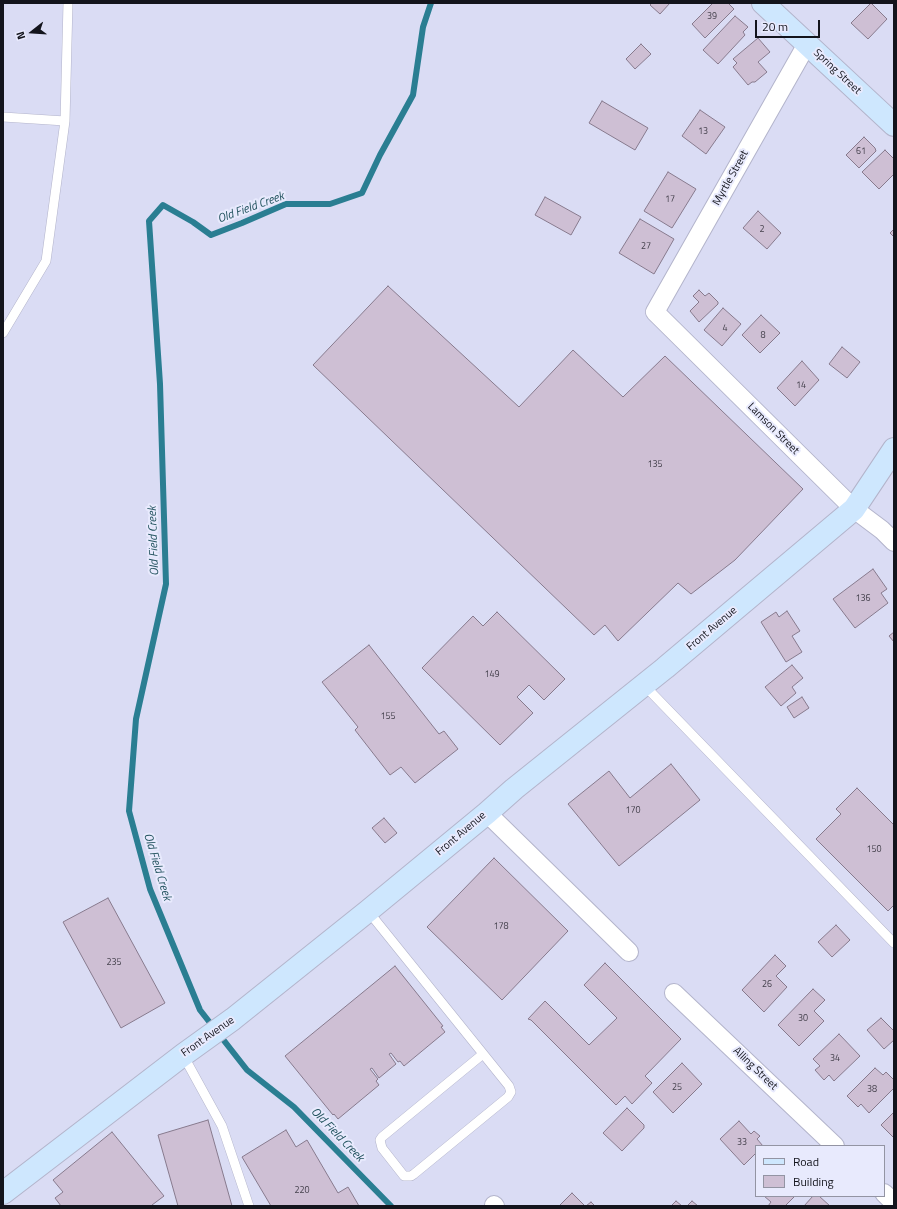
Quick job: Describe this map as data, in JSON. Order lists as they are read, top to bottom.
{
  "streets": {
    "street": [
      "Spring Street",
      "Myrtle Street",
      "Lamson Street",
      "Front Avenue",
      "Alling Street"
    ]
  },
  "crossings": [
    ["Spring Street", "Myrtle Street"],
    ["Myrtle Street", "Lamson Street"],
    ["Lamson Street", "Front Avenue"]
  ],
  "water": ["Old Field Creek"],
  "house_numbers": [
    "39",
    "13",
    "61",
    "17",
    "2",
    "27",
    "4",
    "8",
    "14",
    "135",
    "136",
    "149",
    "155",
    "170",
    "150",
    "178",
    "235",
    "26",
    "30",
    "34",
    "25",
    "38",
    "33",
    "220"
  ],
  "legend": ["Road", "Building"],
  "scale_bar": "20 m",
  "north": "left"
}
